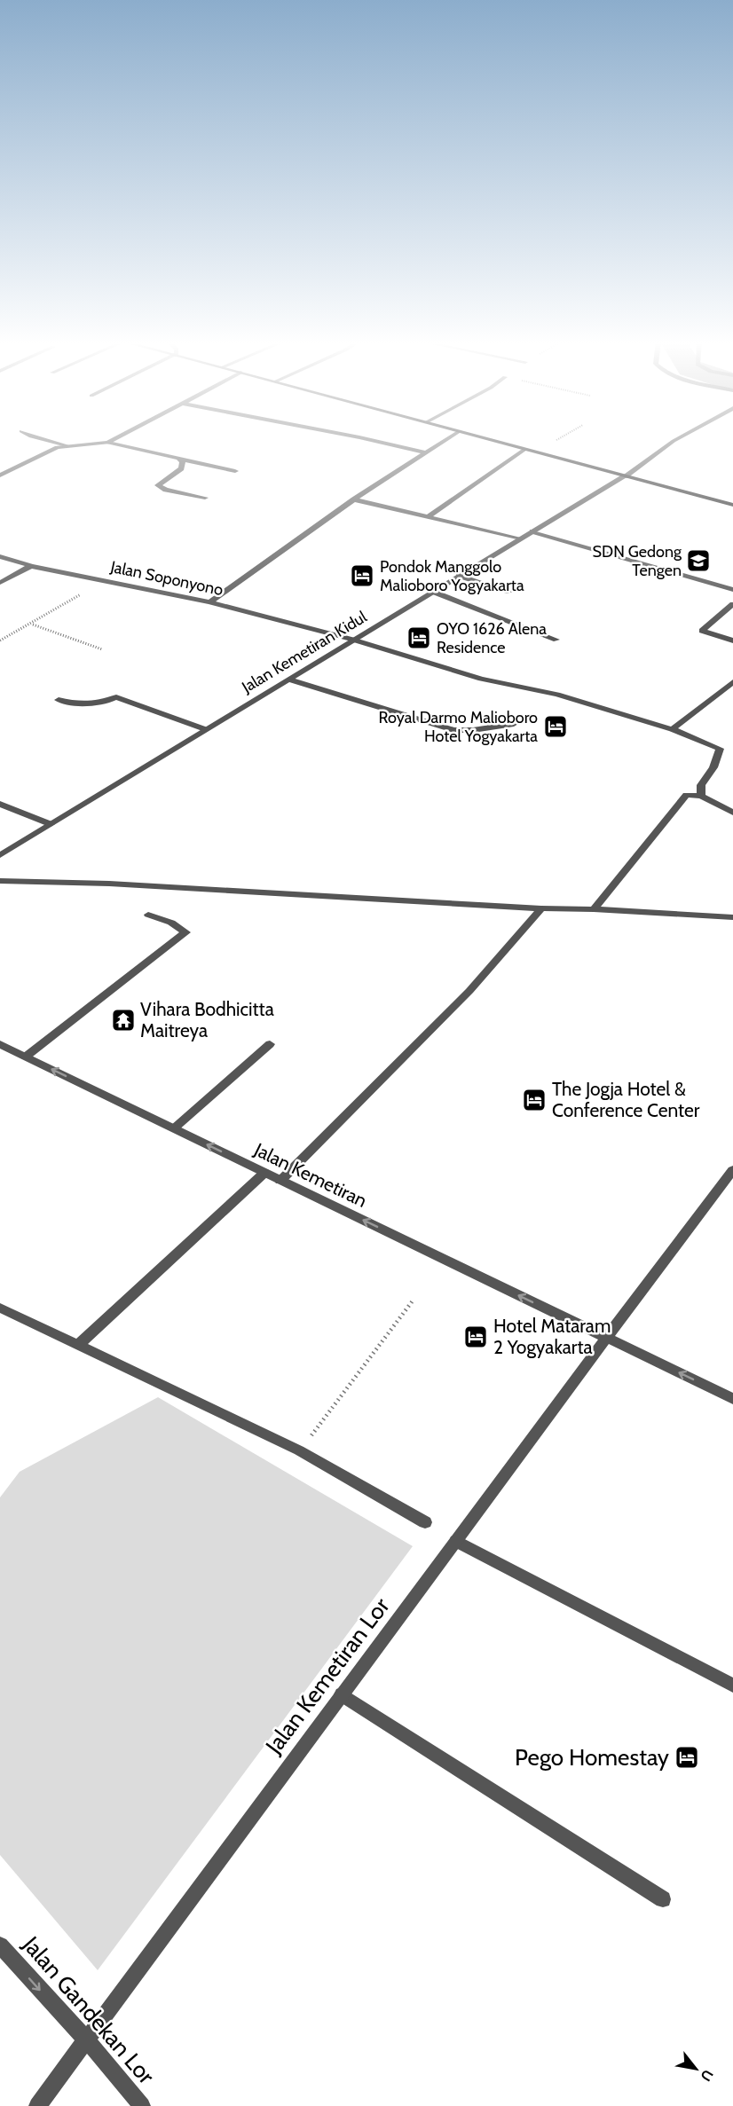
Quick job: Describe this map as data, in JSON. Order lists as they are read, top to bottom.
{
  "streets": {
    "street": [
      "Jalan Soponyono",
      "Jalan Kemetiran Kidul",
      "Jalan Kemetiran",
      "Jalan Kemetiran Lor",
      "Jalan Gandekan Lor"
    ]
  },
  "crossings": [
    ["Jalan Soponyono", "Jalan Kemetiran Kidul"],
    ["Jalan Kemetiran", "Jalan Kemetiran Lor"],
    ["Jalan Kemetiran Lor", "Jalan Gandekan Lor"]
  ],
  "one_way": ["Jalan Kemetiran", "Jalan Gandekan Lor"],
  "places": {
    "school or university": ["SDN Gedong Tengen"],
    "hotel": [
      "Pondok Manggolo Malioboro Yogyakarta",
      "OYO 1626 Alena Residence",
      "Royal Darmo Malioboro Hotel Yogyakarta",
      "The Jogja Hotel & Conference Center",
      "Hotel Mataram 2 Yogyakarta",
      "Pego Homestay"
    ],
    "temple": ["Vihara Bodhicitta Maitreya"]
  },
  "north": "bottom right"
}
